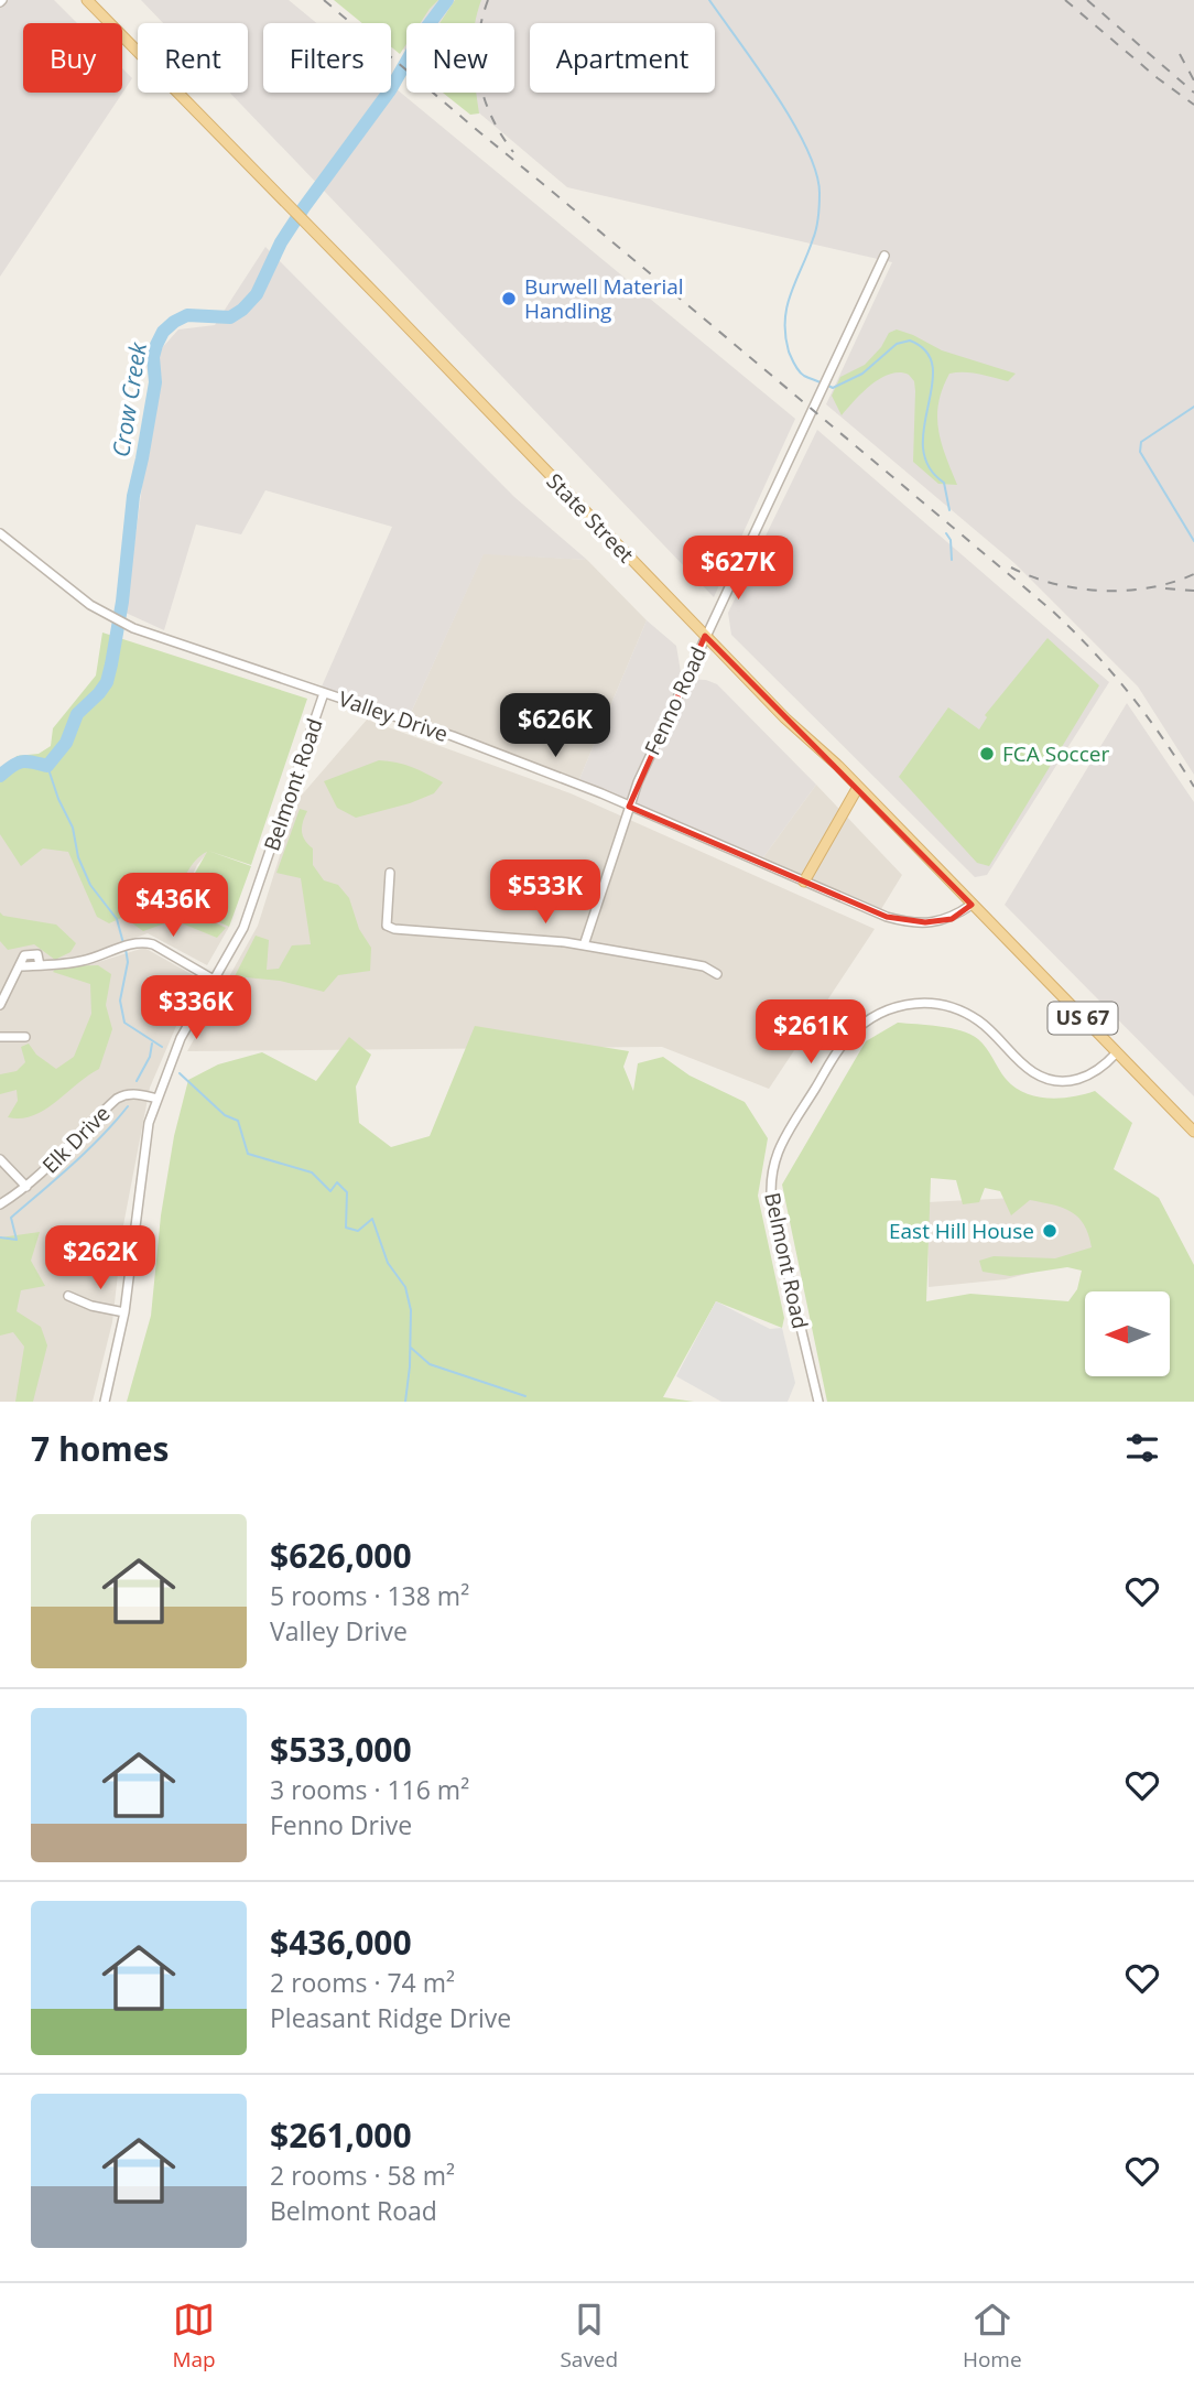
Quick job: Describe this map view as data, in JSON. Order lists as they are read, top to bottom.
{
  "streets": {
    "main road": ["State Street", "US 67"],
    "street": [
      "Fenno Road",
      "Valley Drive",
      "Belmont Road",
      "Elk Drive"
    ]
  },
  "crossings": [
    ["State Street", "Fenno Road"],
    ["State Street", "Valley Drive"],
    ["State Street", "Belmont Road"],
    ["Fenno Road", "Valley Drive"],
    ["Valley Drive", "Belmont Road"],
    ["Belmont Road", "Elk Drive"]
  ],
  "water": ["Crow Creek"],
  "places": ["Burwell Material Handling", "FCA Soccer", "East Hill House"],
  "north": "left",
  "page": {
    "chip": [
      "Buy",
      "Rent",
      "Filters",
      "New",
      "Apartment"
    ],
    "price": [
      "$627K",
      "$626K",
      "$533K",
      "$436K",
      "$336K",
      "$261K",
      "$262K"
    ],
    "heading": "7 homes",
    "list": [
      {
        "name": "$626,000",
        "note": "5 rooms · 138 m² · Valley Drive"
      },
      {
        "name": "$533,000",
        "note": "3 rooms · 116 m² · Fenno Drive"
      },
      {
        "name": "$436,000",
        "note": "2 rooms · 74 m² · Pleasant Ridge Drive"
      },
      {
        "name": "$261,000",
        "note": "2 rooms · 58 m² · Belmont Road"
      }
    ],
    "tabs": ["Map", "Saved", "Home"]
  }
}
